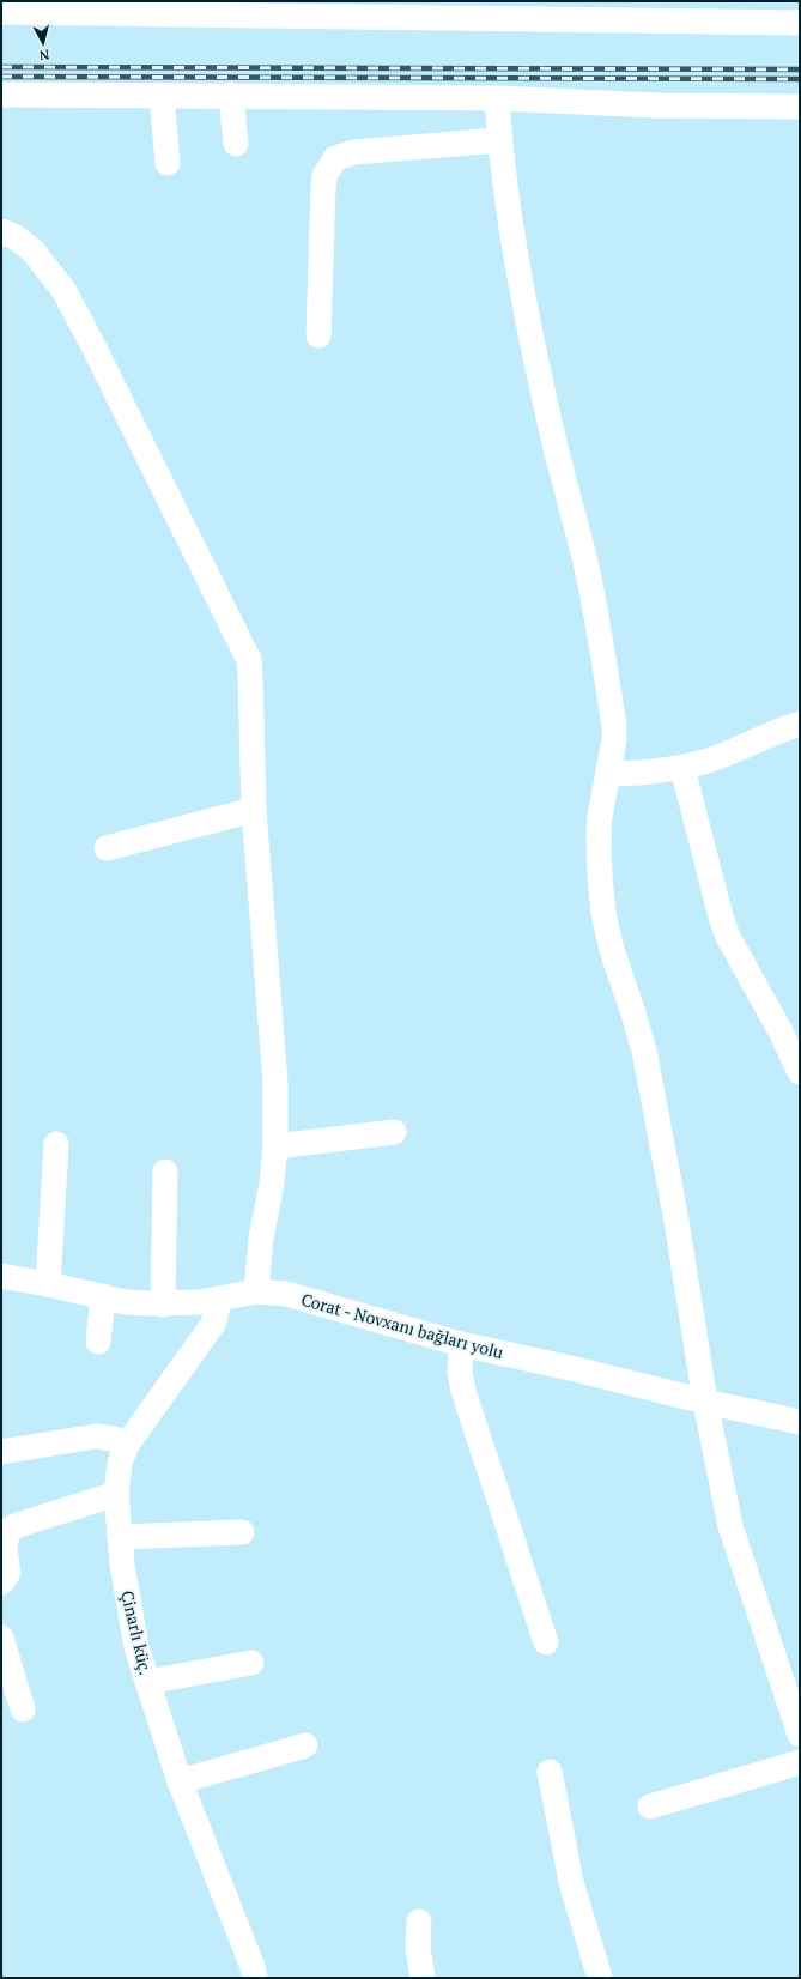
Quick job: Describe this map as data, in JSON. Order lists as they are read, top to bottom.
{
  "streets": {
    "street": ["Corat - Novxanı bağları yolu", "Çinarlı küç."]
  },
  "crossings": [
    ["Corat - Novxanı bağları yolu", "Çinarlı küç."]
  ],
  "north": "bottom"
}
